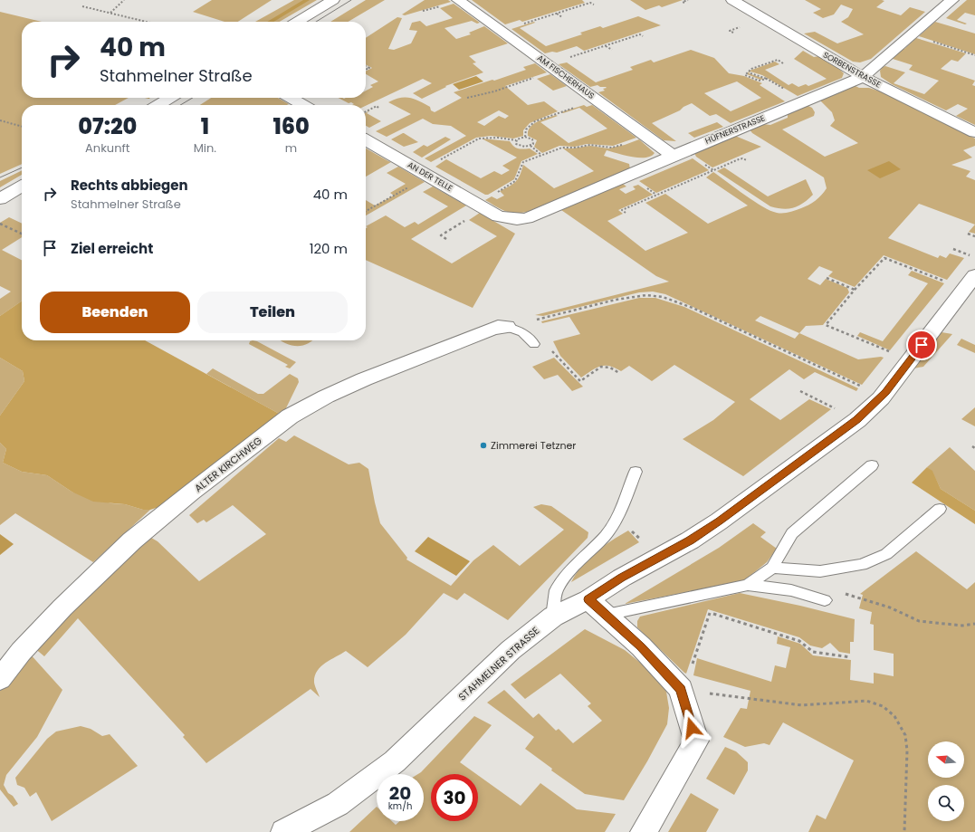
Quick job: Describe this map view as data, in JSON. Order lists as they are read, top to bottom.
{
  "streets": {
    "street": [
      "SORBENSTRASSE",
      "AM FISCHERHAUS",
      "HÜFNERSTRASSE",
      "AN DER TELLE",
      "ALTER KIRCHWEG",
      "STAHMELNER STRASSE"
    ]
  },
  "crossings": [
    ["SORBENSTRASSE", "HÜFNERSTRASSE"],
    ["AM FISCHERHAUS", "HÜFNERSTRASSE"],
    ["HÜFNERSTRASSE", "AN DER TELLE"]
  ],
  "places": ["Zimmerei Tetzner"],
  "north": "left",
  "page": {
    "turn": ["40 m", "Stahmelner Straße"],
    "eta": [
      "07:20",
      "Ankunft",
      "1",
      "Min.",
      "160",
      "m"
    ],
    "list": [
      {
        "name": "Rechts abbiegen",
        "note": "Stahmelner Straße",
        "value": "40 m"
      },
      {
        "name": "Ziel erreicht",
        "value": "120 m"
      }
    ],
    "buttons": ["Beenden", "Teilen"],
    "speed": "20 km/h",
    "limit": "30"
  }
}
